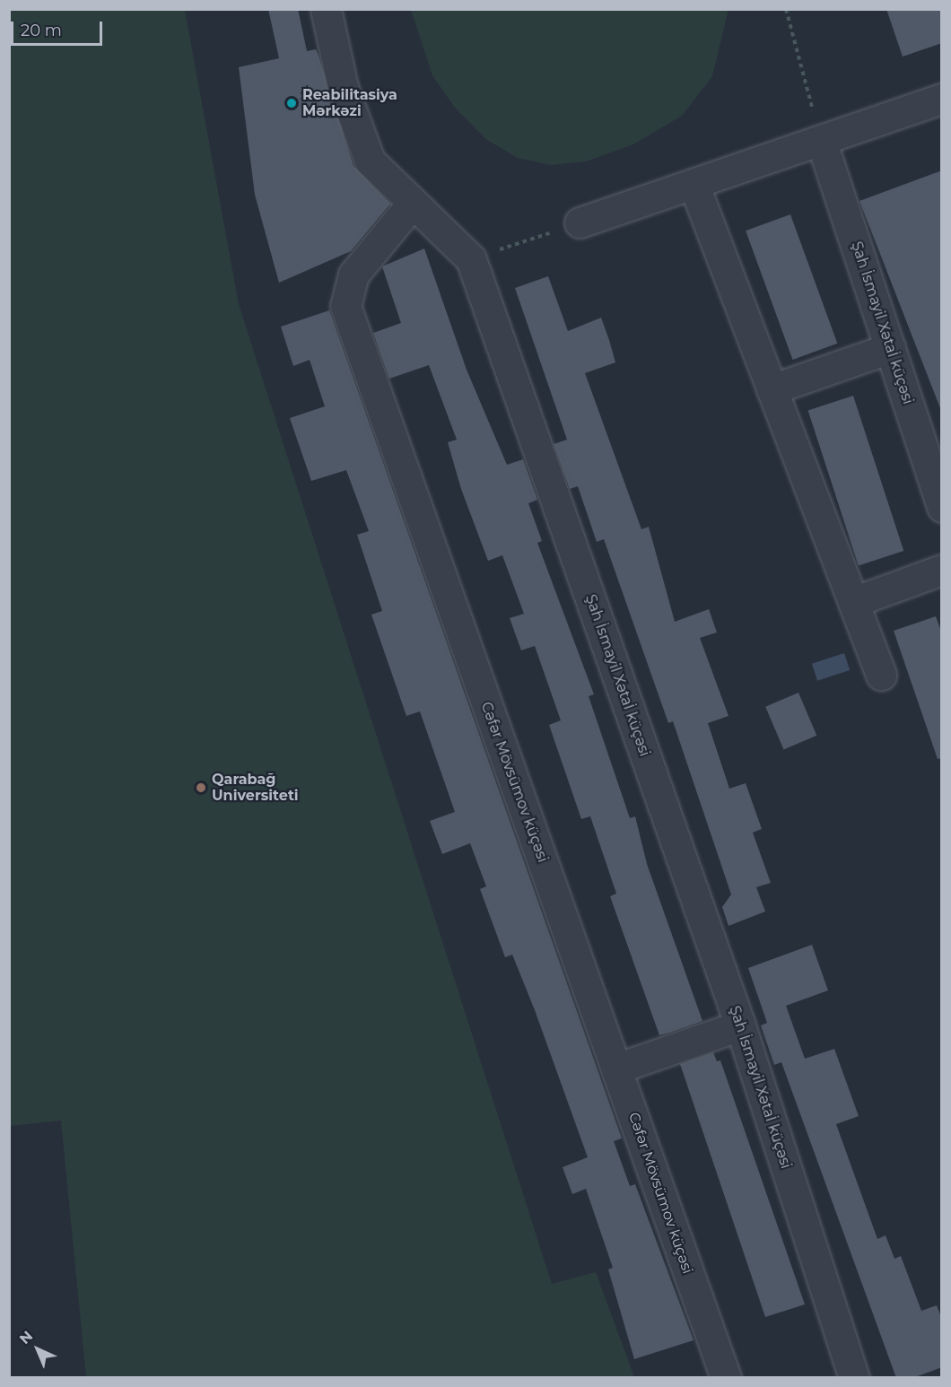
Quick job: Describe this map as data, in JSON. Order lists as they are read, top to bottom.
{
  "streets": {
    "street": ["Şah İsmayil Xətaİ küçəsi", "Cəfər Mövsümov küçəsi"]
  },
  "crossings": [
    ["Şah İsmayil Xətaİ küçəsi", "Cəfər Mövsümov küçəsi"]
  ],
  "places": ["Reabilitasiya Mərkəzi", "Qarabağ Universiteti"],
  "scale_bar": "20 m",
  "north": "top left"
}
